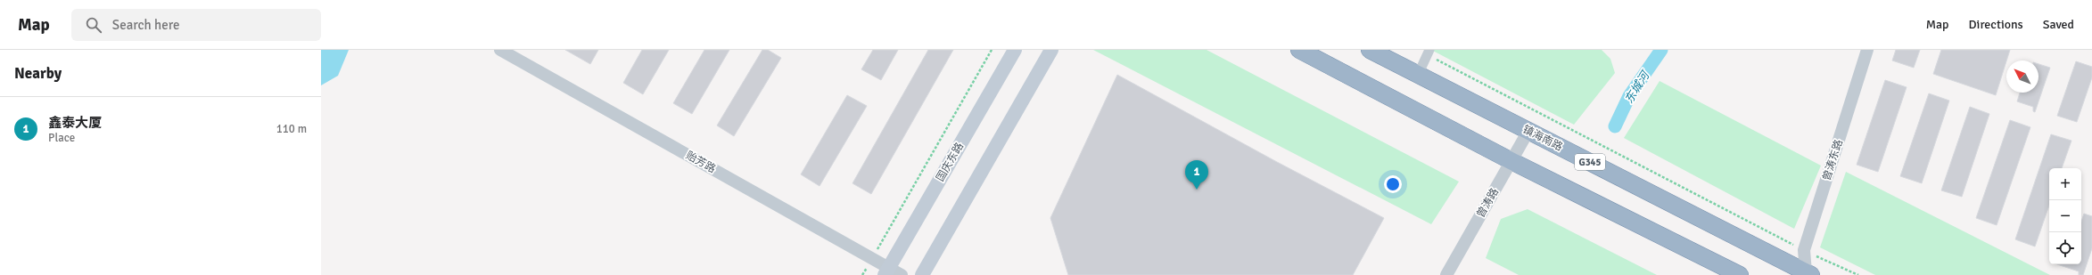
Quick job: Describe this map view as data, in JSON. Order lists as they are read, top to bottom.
{
  "streets": {
    "highway": ["镇海南路", "G345"],
    "main road": ["国庆东路"],
    "street": ["曾涛东路", "贻芳路", "曾涛路"]
  },
  "crossings": [
    ["镇海南路", "曾涛东路"],
    ["镇海南路", "曾涛路"],
    ["贻芳路", "国庆东路"]
  ],
  "water": ["东城河"],
  "north": "top left",
  "page": {
    "header": "Map",
    "search": "Search here",
    "nav": ["Map", "Directions", "Saved"],
    "heading": "Nearby",
    "list": [
      {
        "mark": "1",
        "name": "鑫泰大厦",
        "note": "Place",
        "value": "110 m"
      }
    ],
    "pins": "1",
    "map_buttons": ["+", "−"]
  }
}
